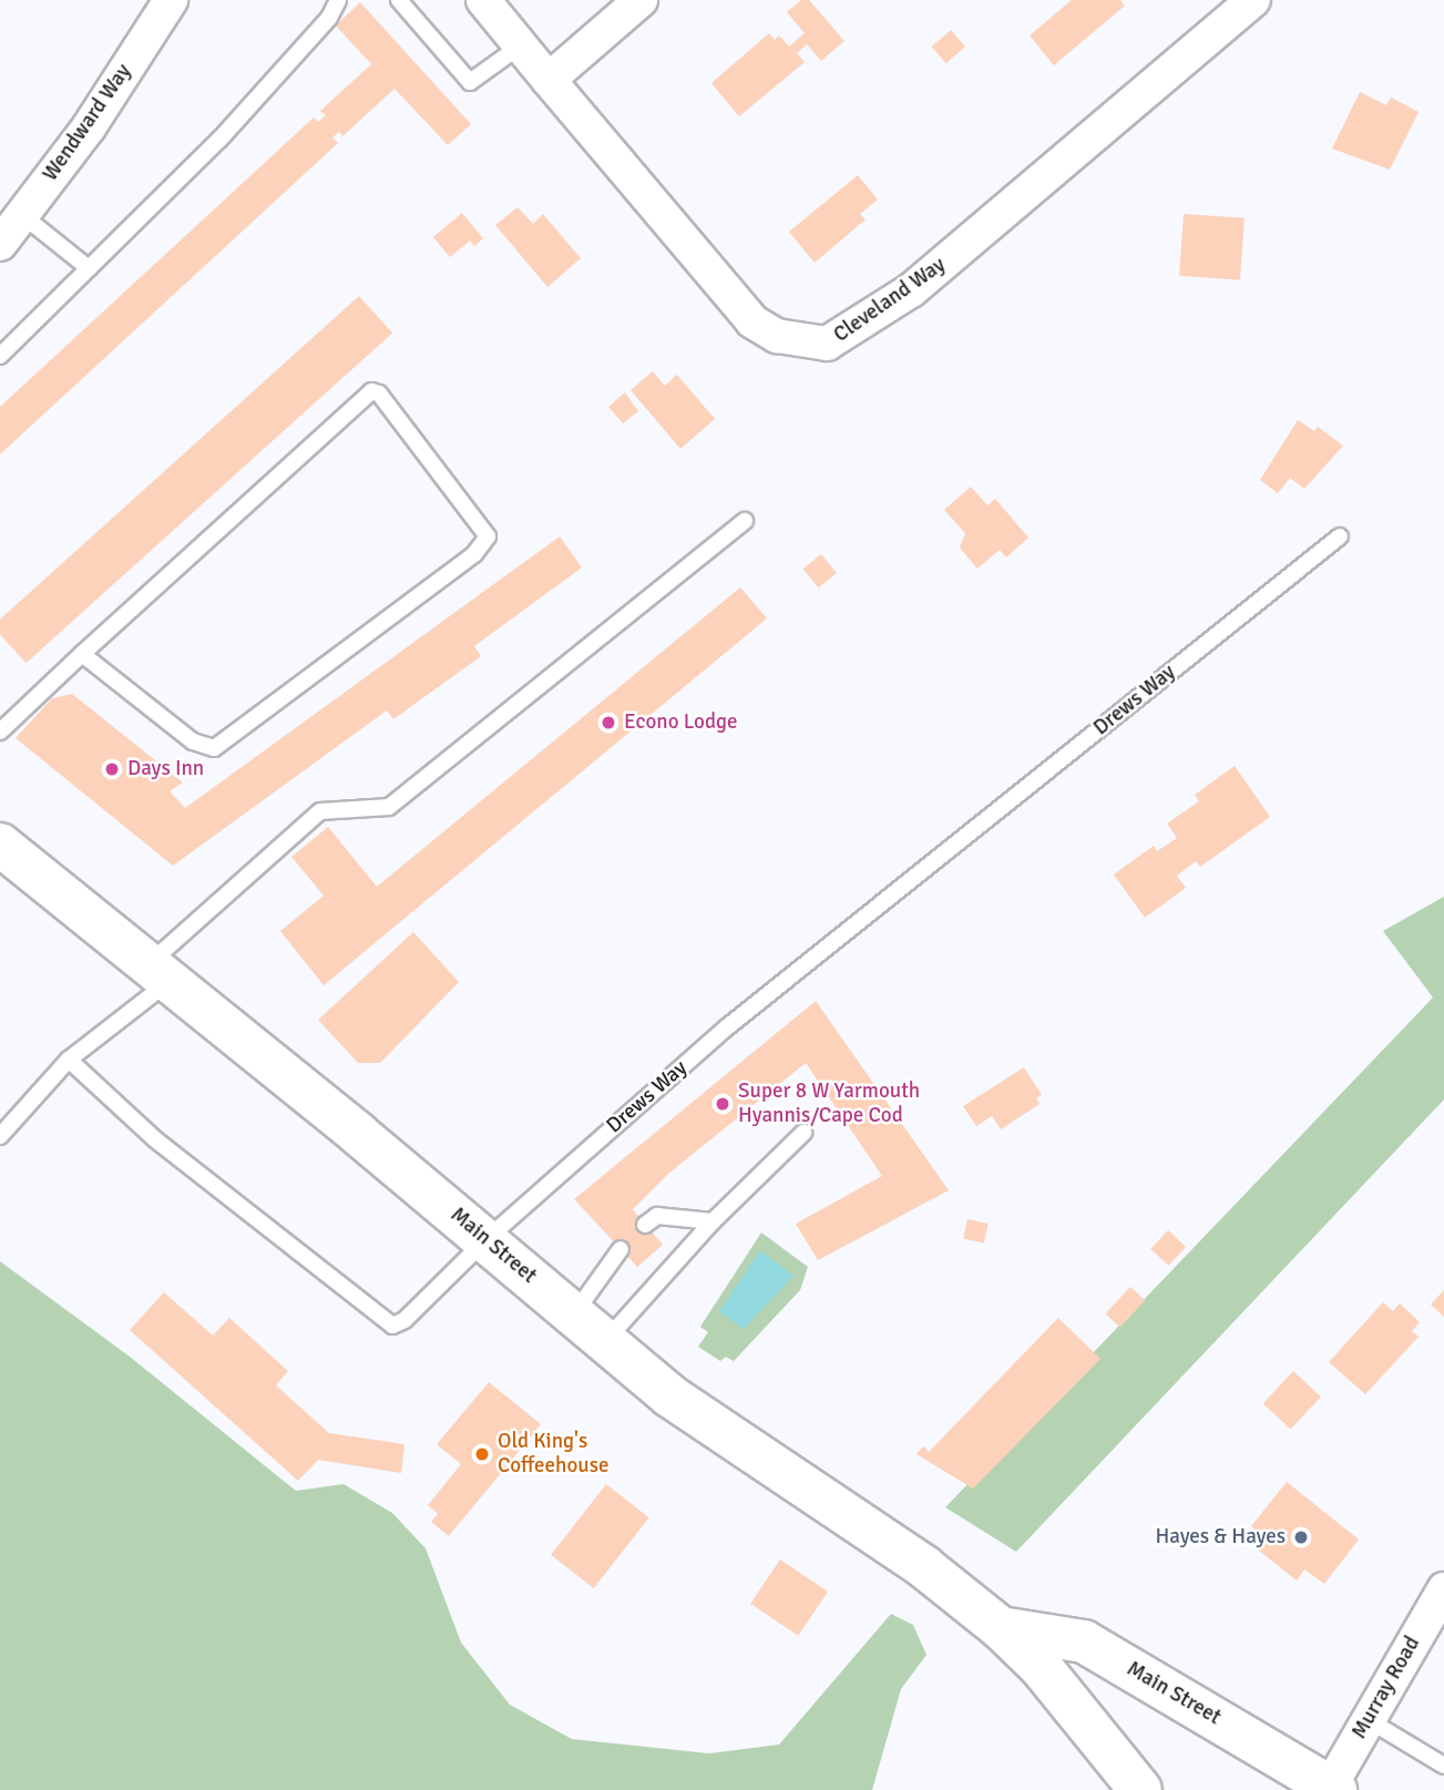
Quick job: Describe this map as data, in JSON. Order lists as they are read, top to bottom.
{
  "streets": {
    "main road": ["Main Street"],
    "street": ["Wendward Way", "Cleveland Way", "Murray Road"],
    "lane": ["Drews Way"]
  },
  "crossings": [
    ["Drews Way", "Main Street"],
    ["Main Street", "Murray Road"]
  ],
  "places": [
    "Econo Lodge",
    "Days Inn",
    "Super 8 W Yarmouth Hyannis/Cape Cod",
    "Old King's Coffeehouse",
    "Hayes & Hayes"
  ]
}
